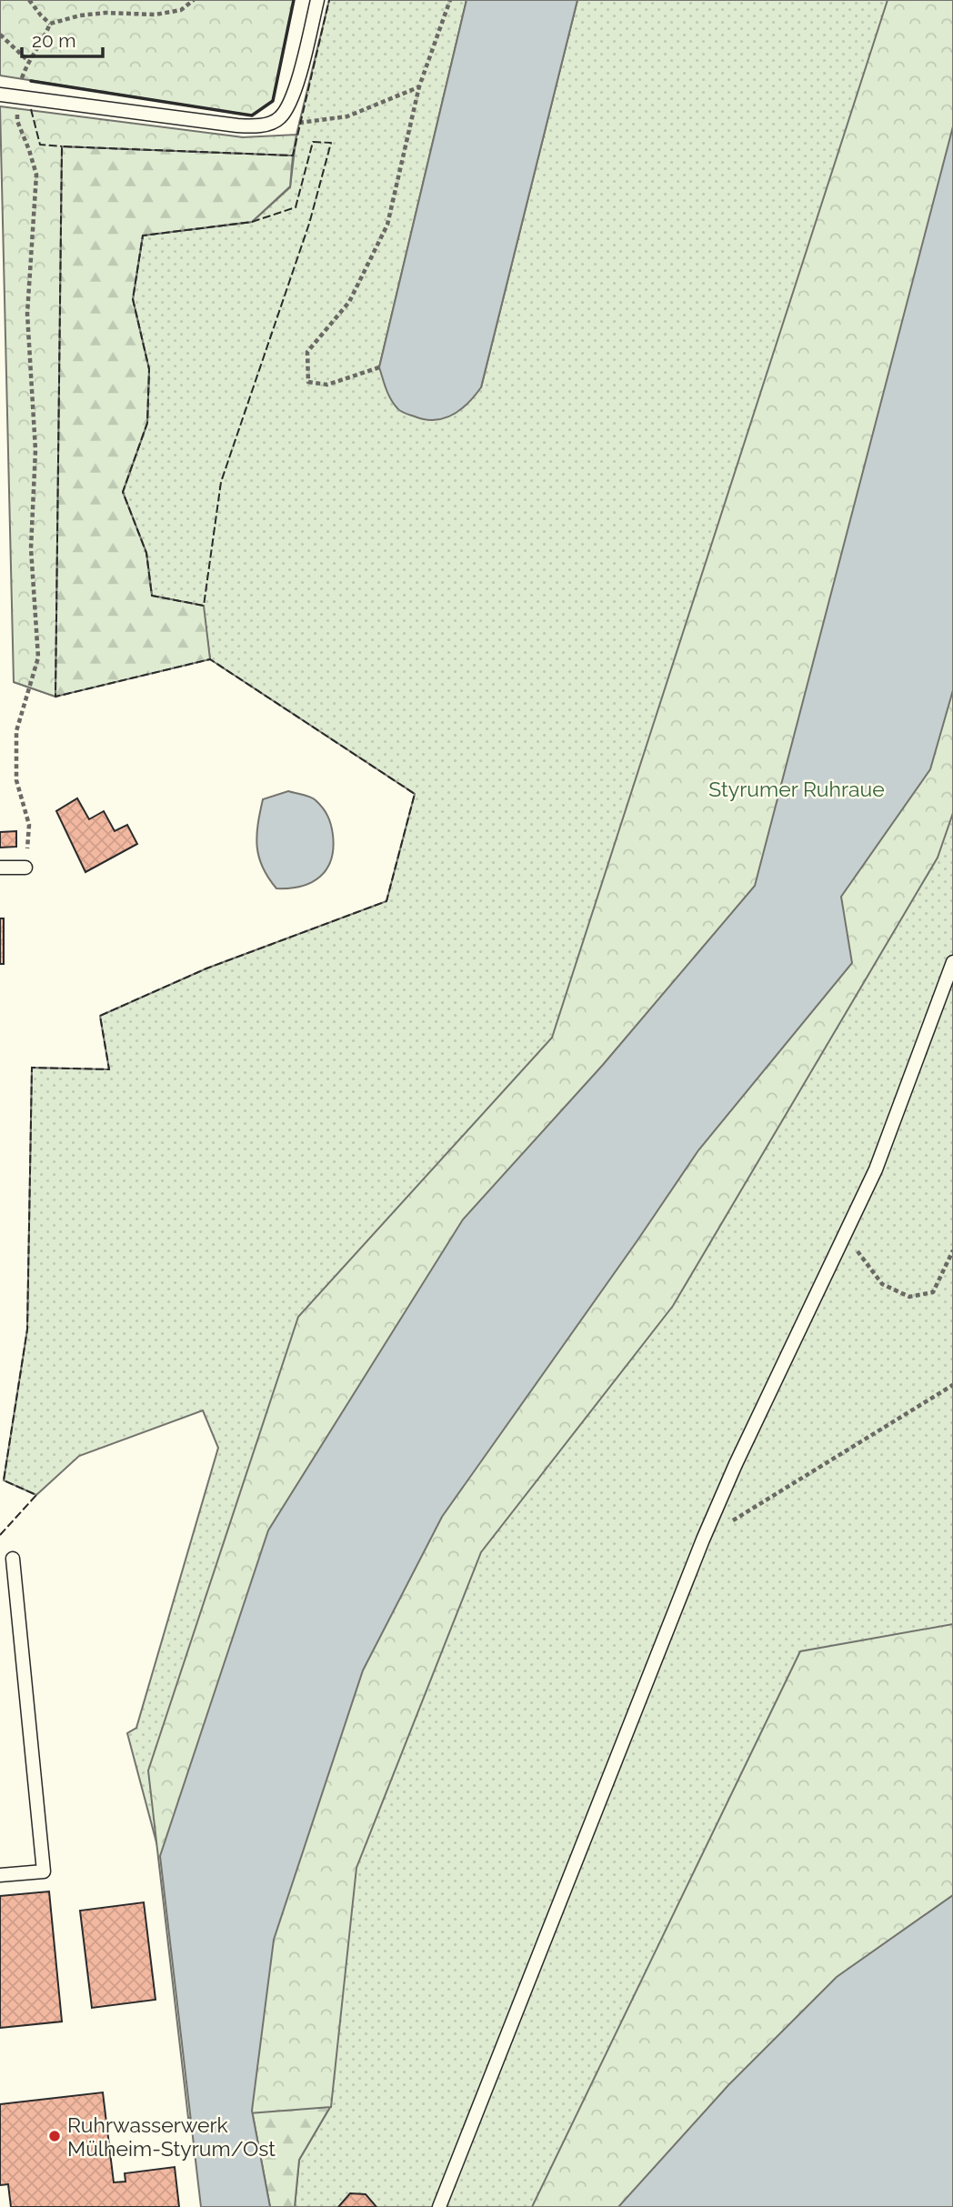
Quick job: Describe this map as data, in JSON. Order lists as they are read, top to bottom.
{
  "parks": ["Styrumer Ruhraue"],
  "places": ["Ruhrwasserwerk Mülheim-Styrum/Ost"],
  "scale_bar": "20 m"
}
